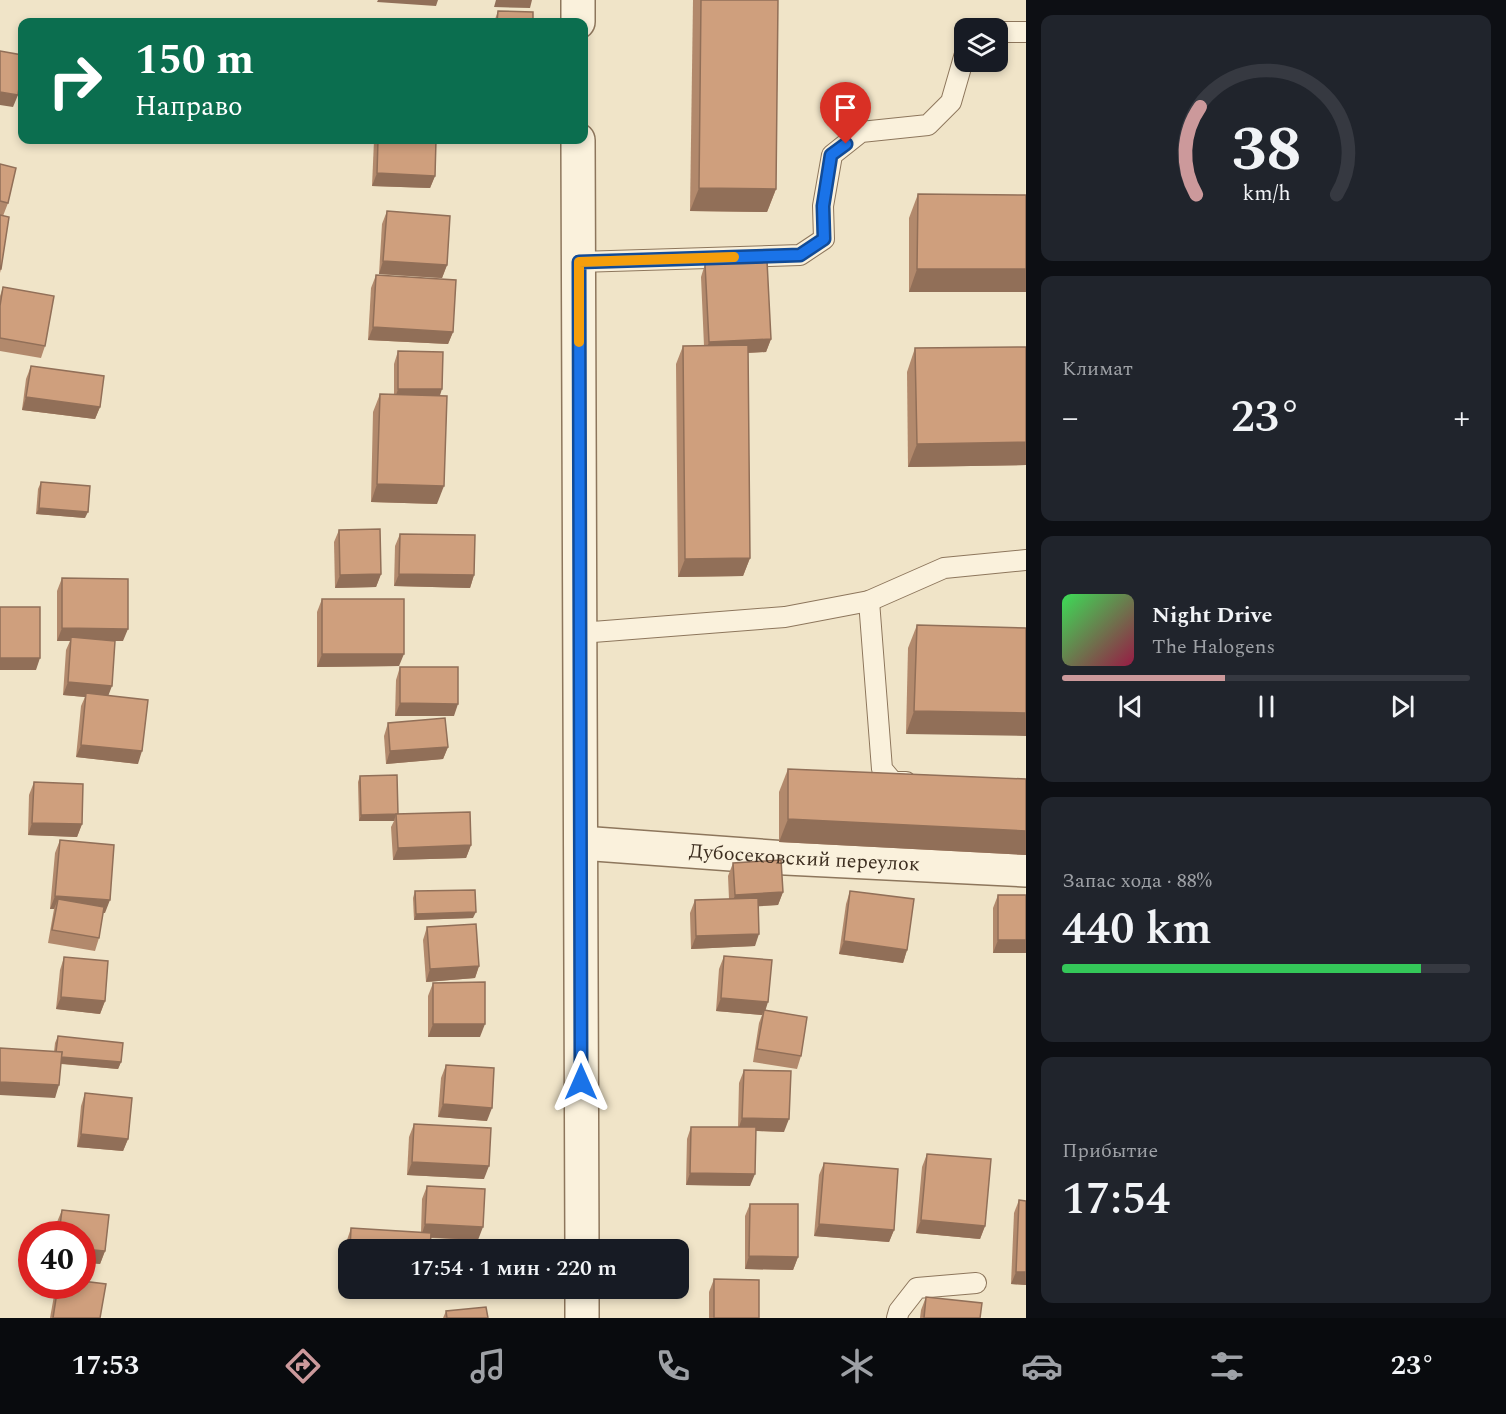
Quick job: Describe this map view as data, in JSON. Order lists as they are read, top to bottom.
{
  "streets": {
    "street": ["Дубосековский переулок"]
  },
  "page": {
    "turn": ["150 m", "Направо"],
    "tile": [
      "Климат",
      ["Запас хода · 88%", "440 km"],
      ["Прибытие", "17:54"]
    ],
    "heat": ["−", "23°", "+"],
    "song": ["Night Drive", "The Halogens"],
    "limit": "40",
    "trip": "17:54 · 1 мин · 220 m",
    "tabs": ["17:53", "23°"],
    "gauge": ["38", "km/h"]
  }
}
